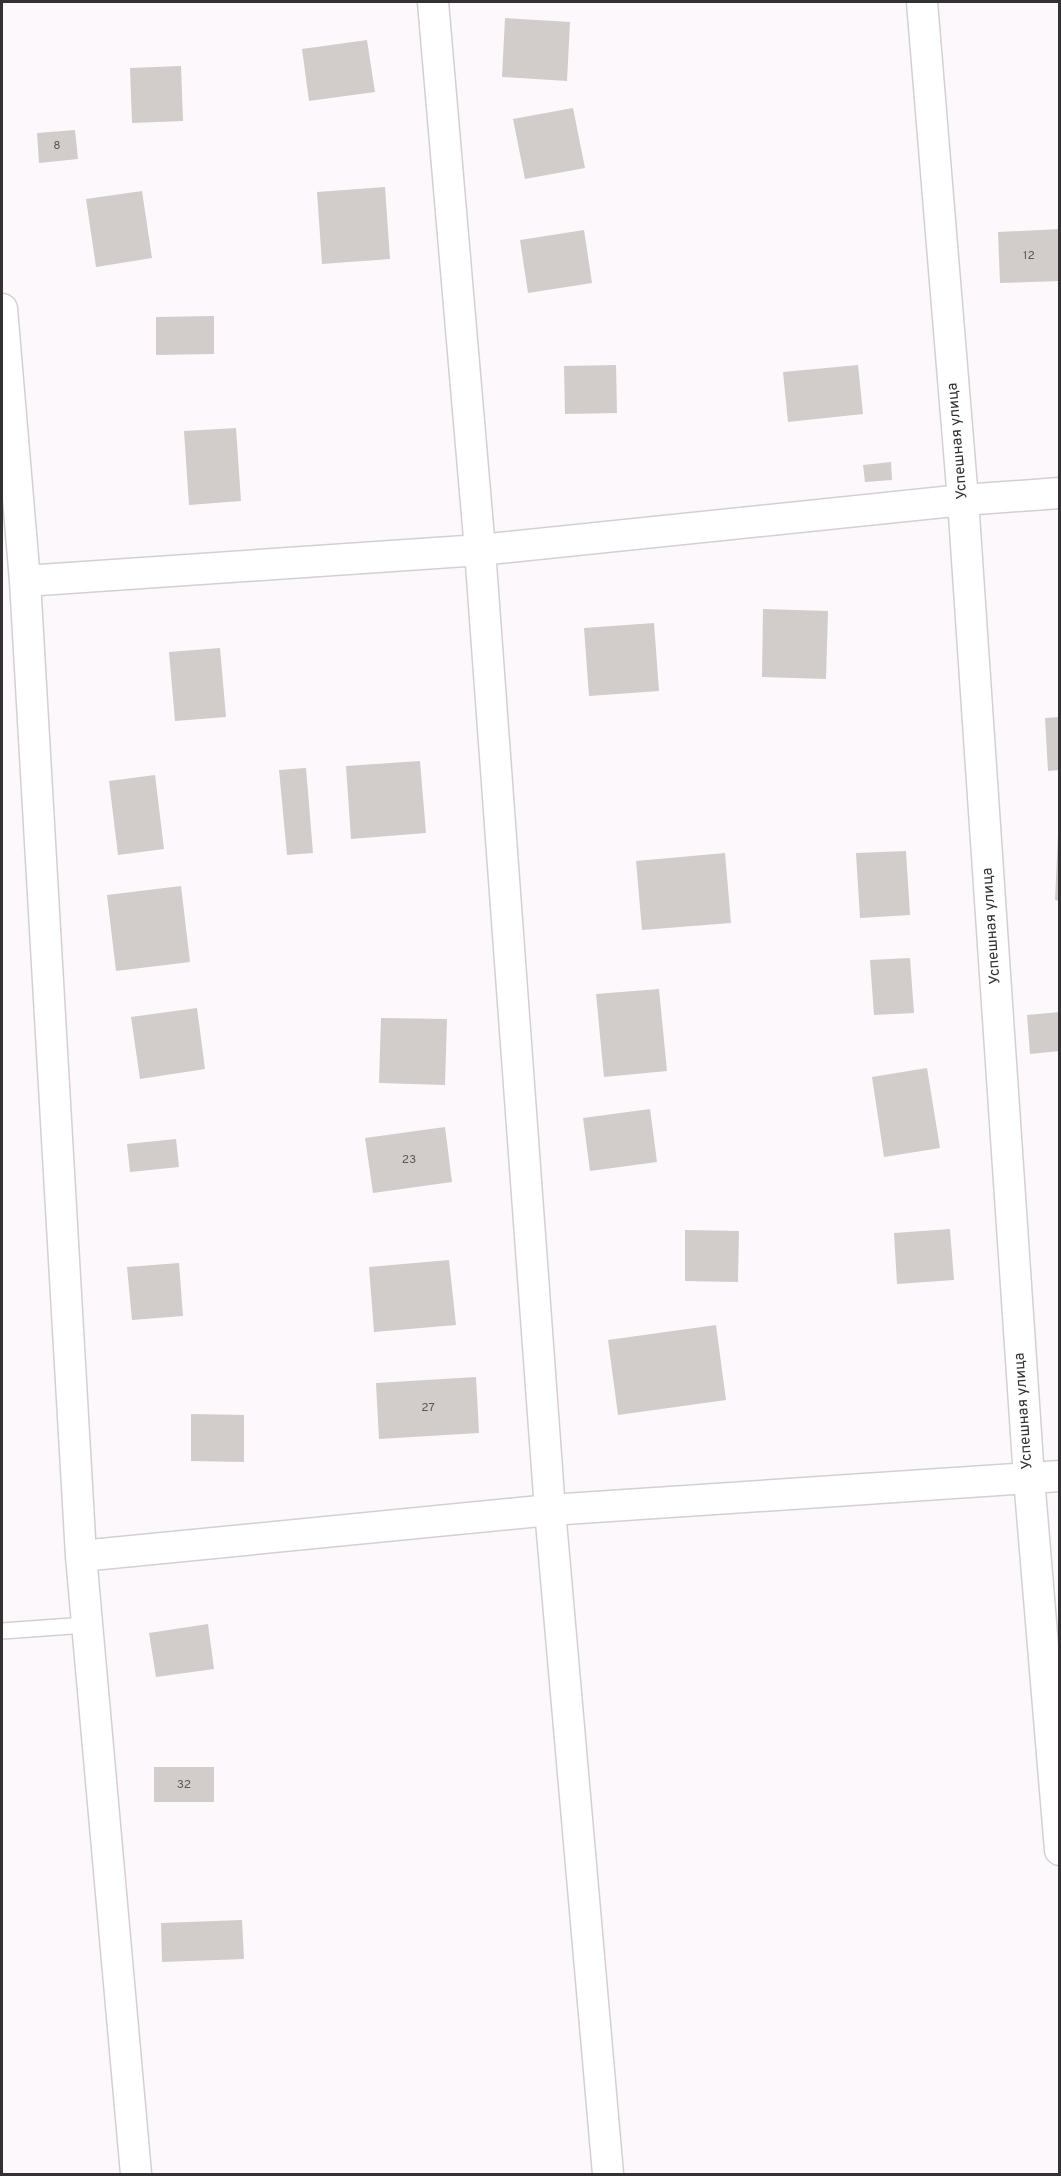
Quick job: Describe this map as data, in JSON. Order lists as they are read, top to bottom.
{
  "streets": {
    "street": ["Успешная улица"]
  },
  "house_numbers": [
    "8",
    "12",
    "23",
    "27",
    "32"
  ]
}
